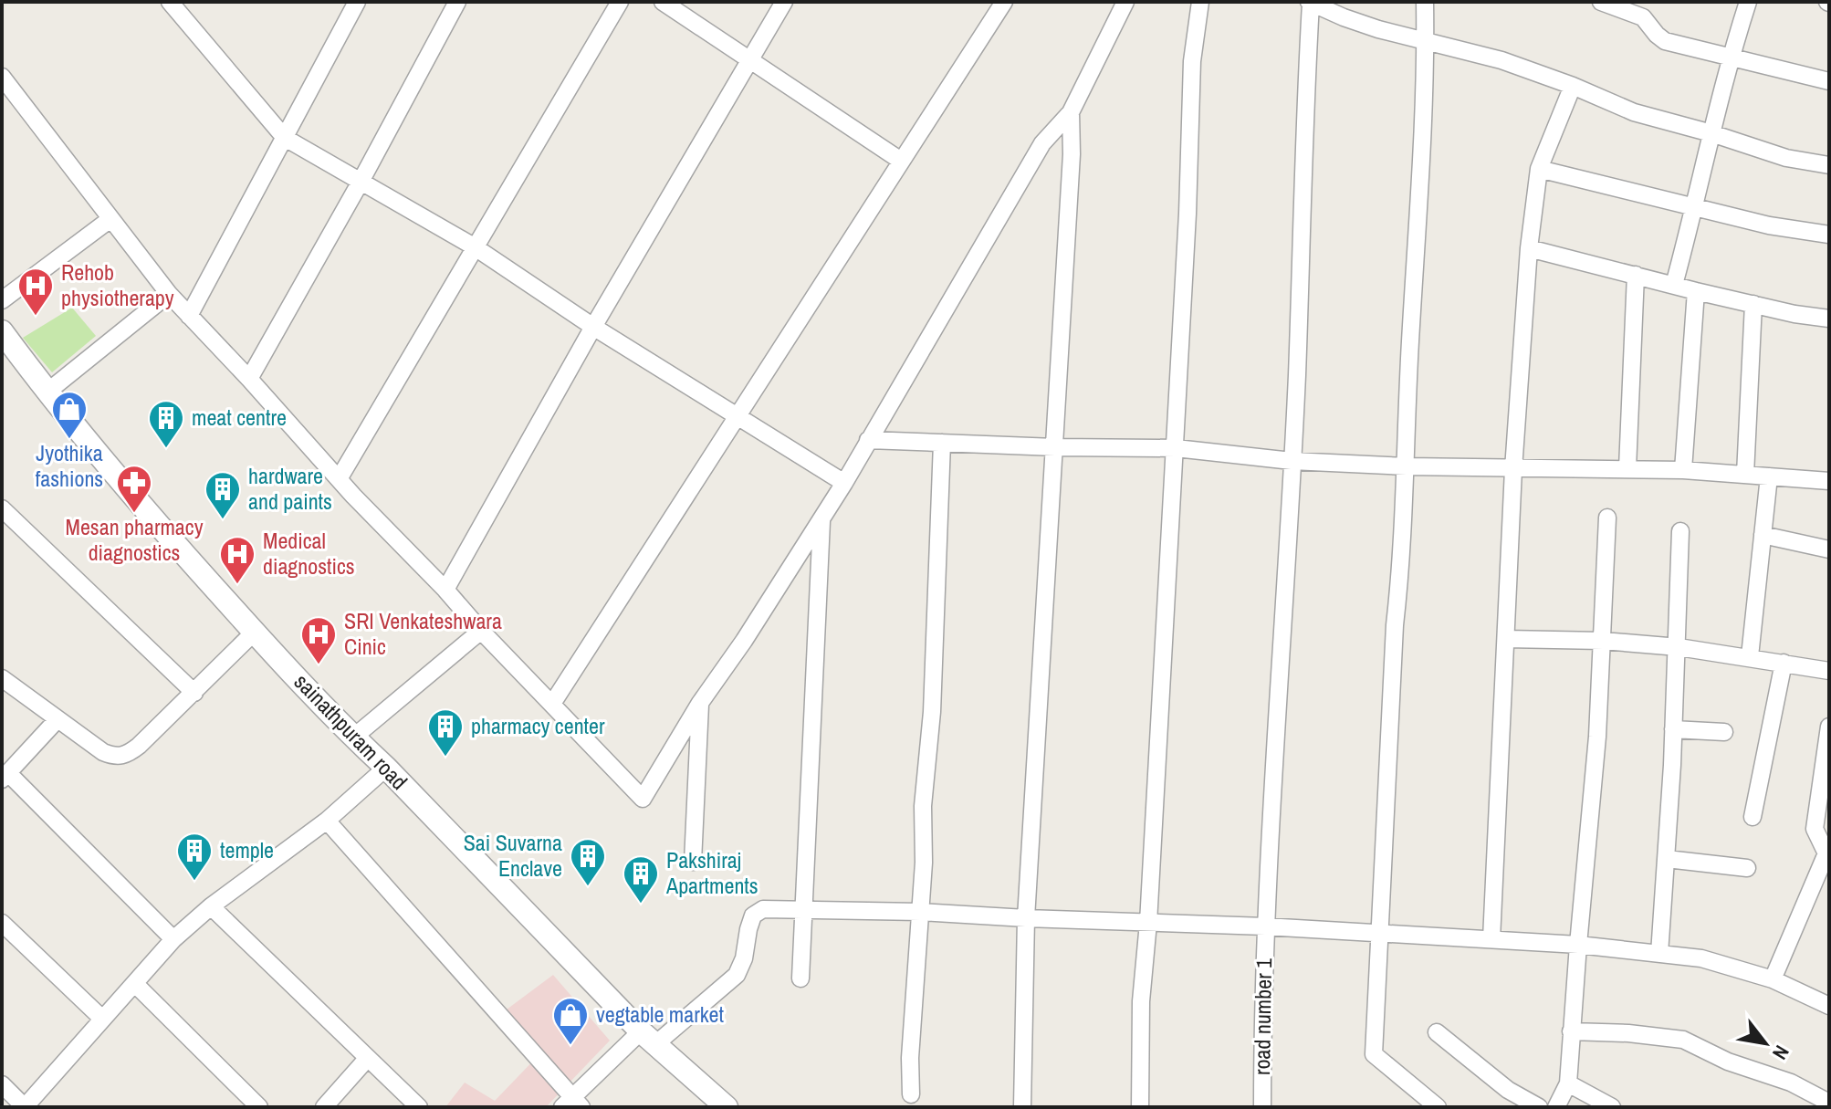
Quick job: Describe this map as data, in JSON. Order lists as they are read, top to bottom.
{
  "streets": {
    "street": ["sainathpuram road", "road number 1"]
  },
  "places": {
    "hospital": ["Rehob physiotherapy", "Medical diagnostics", "SRI Venkateshwara Cinic"],
    "shop": ["Jyothika fashions", "vegtable market"],
    "building": [
      "meat centre",
      "hardware and paints",
      "pharmacy center",
      "temple",
      "Sai Suvarna Enclave",
      "Pakshiraj Apartments"
    ],
    "pharmacy": ["Mesan pharmacy diagnostics"]
  },
  "north": "bottom right"
}
